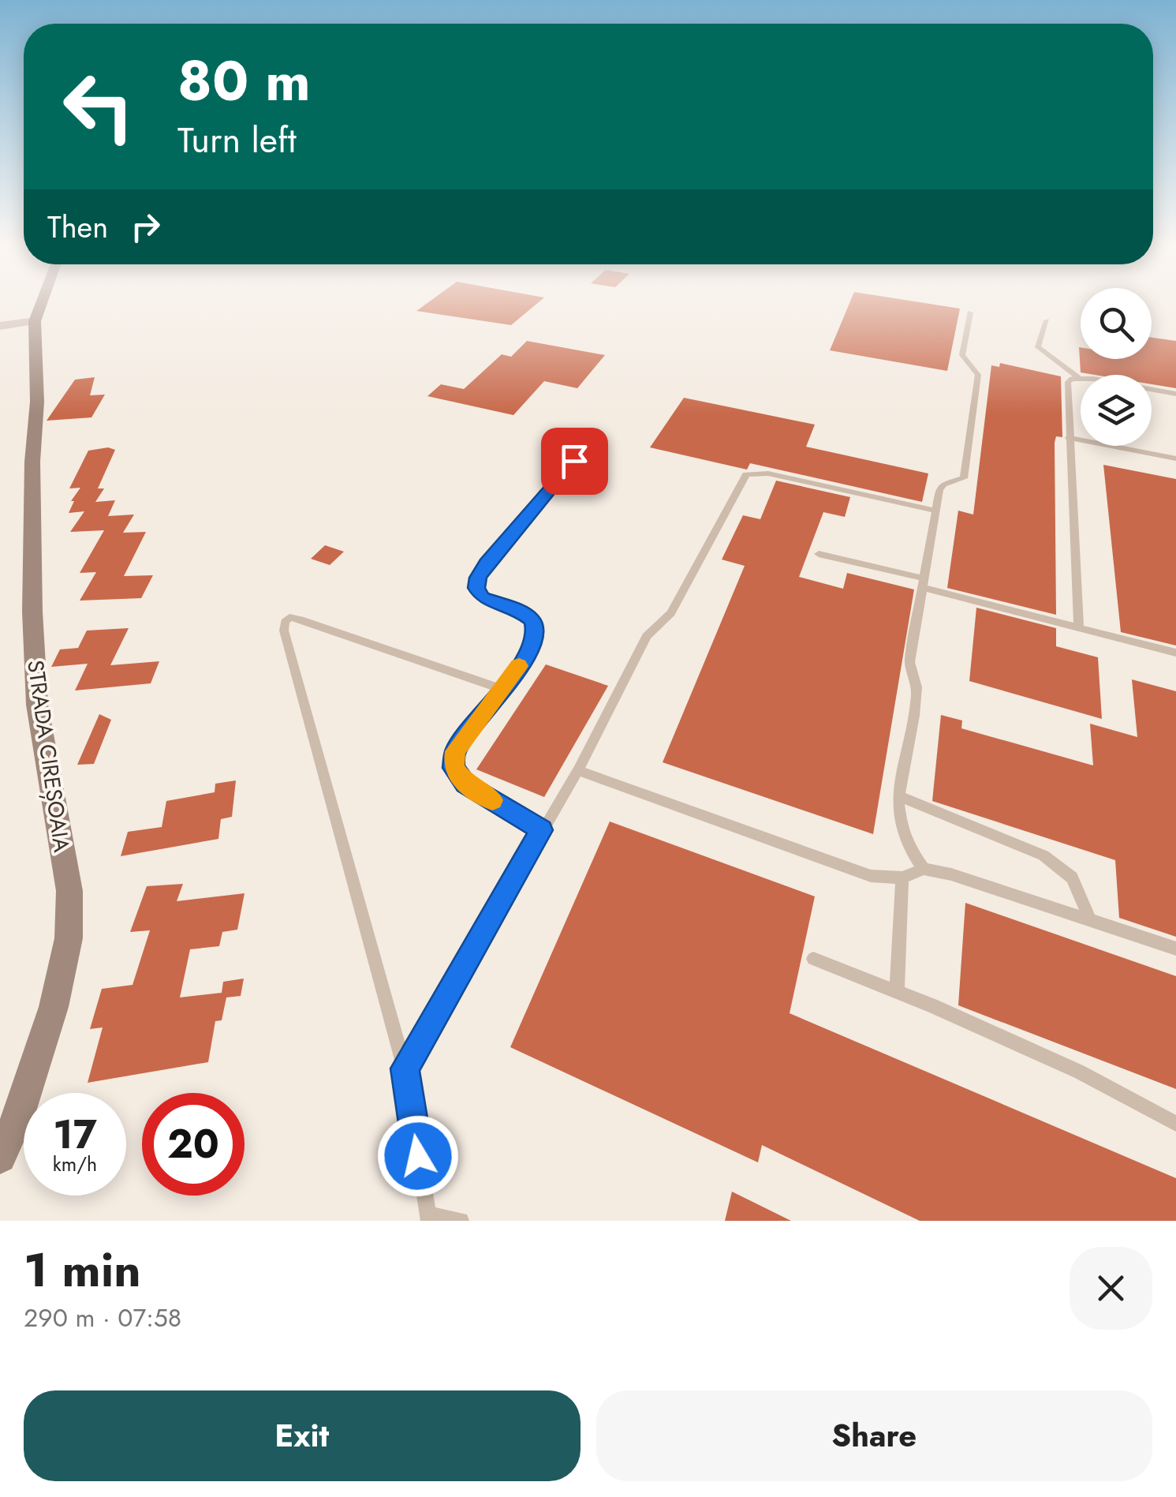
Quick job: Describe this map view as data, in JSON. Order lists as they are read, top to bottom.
{
  "streets": {
    "street": ["STRADA CIREȘOAIA"]
  },
  "page": {
    "turn": ["80 m", "Turn left"],
    "then": "Then",
    "speed": "17 km/h",
    "limit": "20",
    "heading": ["1 min", "290 m · 07:58"],
    "buttons": ["Exit", "Share"]
  }
}
